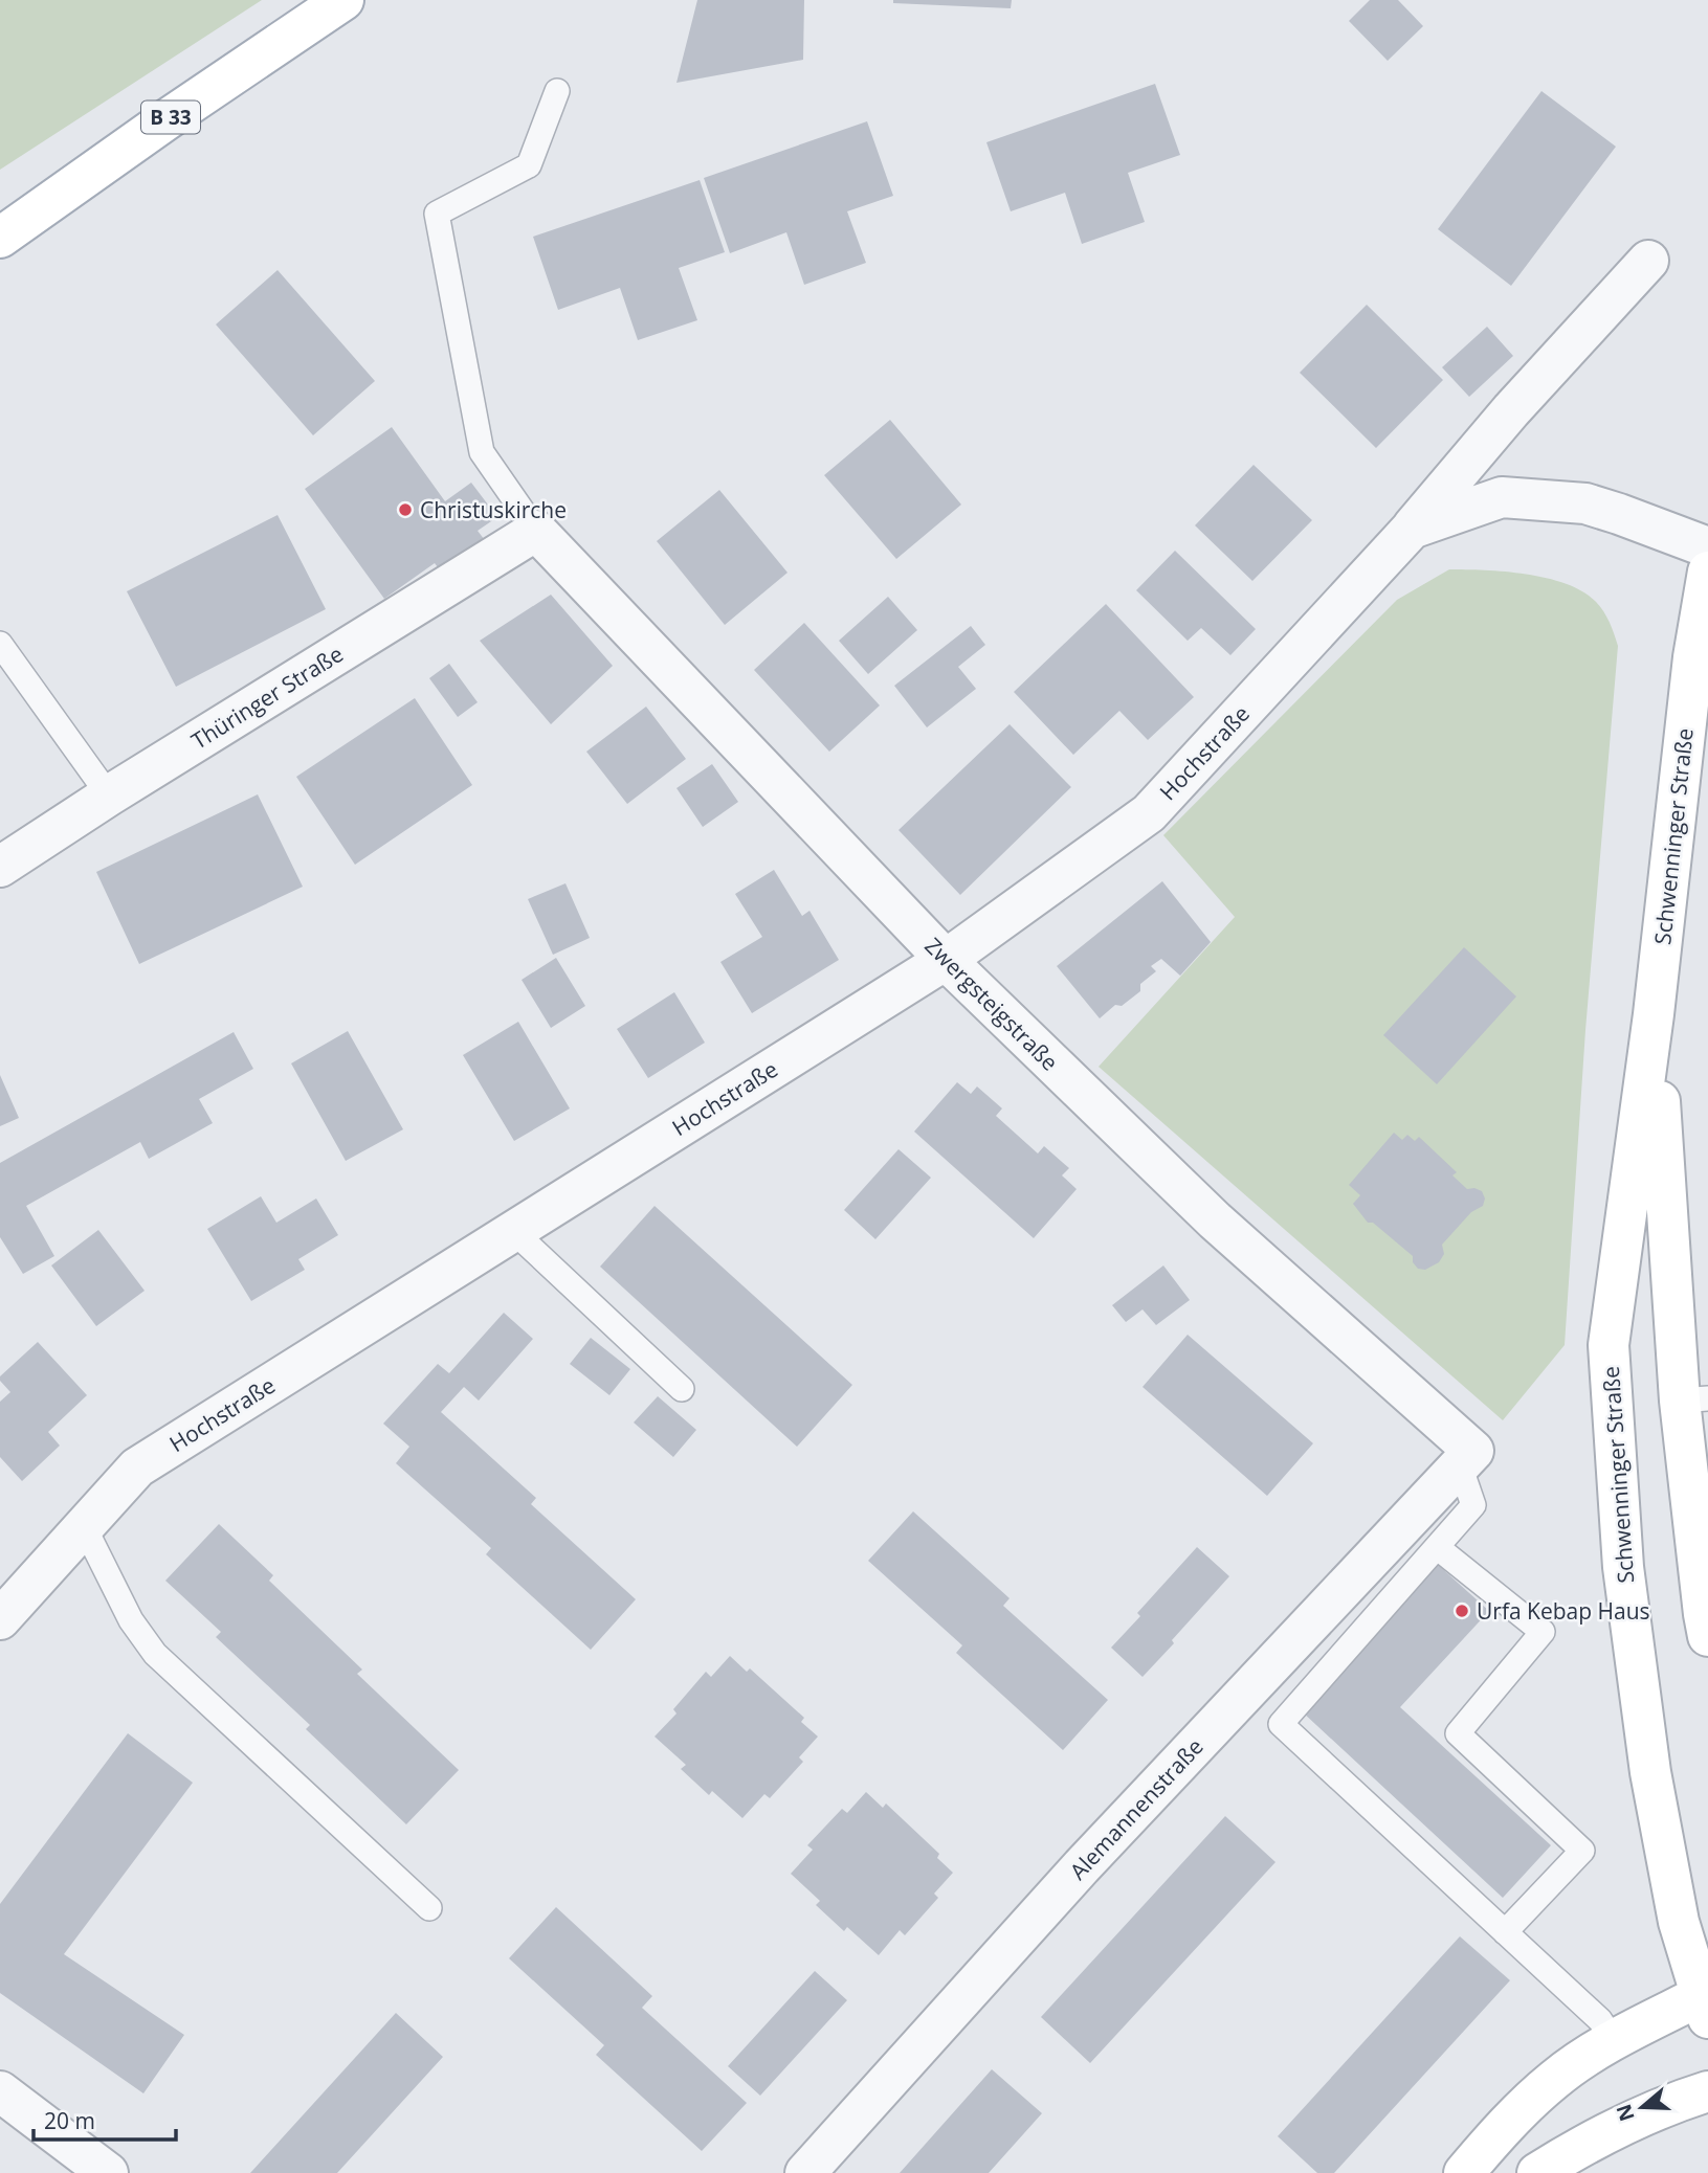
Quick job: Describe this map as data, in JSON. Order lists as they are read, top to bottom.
{
  "streets": {
    "main road": ["B 33", "Schwenninger Straße"],
    "street": [
      "Thüringer Straße",
      "Hochstraße",
      "Zwergsteigstraße",
      "Alemannenstraße"
    ]
  },
  "crossings": [
    ["Thüringer Straße", "Zwergsteigstraße"],
    ["Hochstraße", "Zwergsteigstraße"],
    ["Zwergsteigstraße", "Alemannenstraße"]
  ],
  "places": ["Christuskirche", "Urfa Kebap Haus"],
  "scale_bar": "20 m",
  "north": "left"
}
